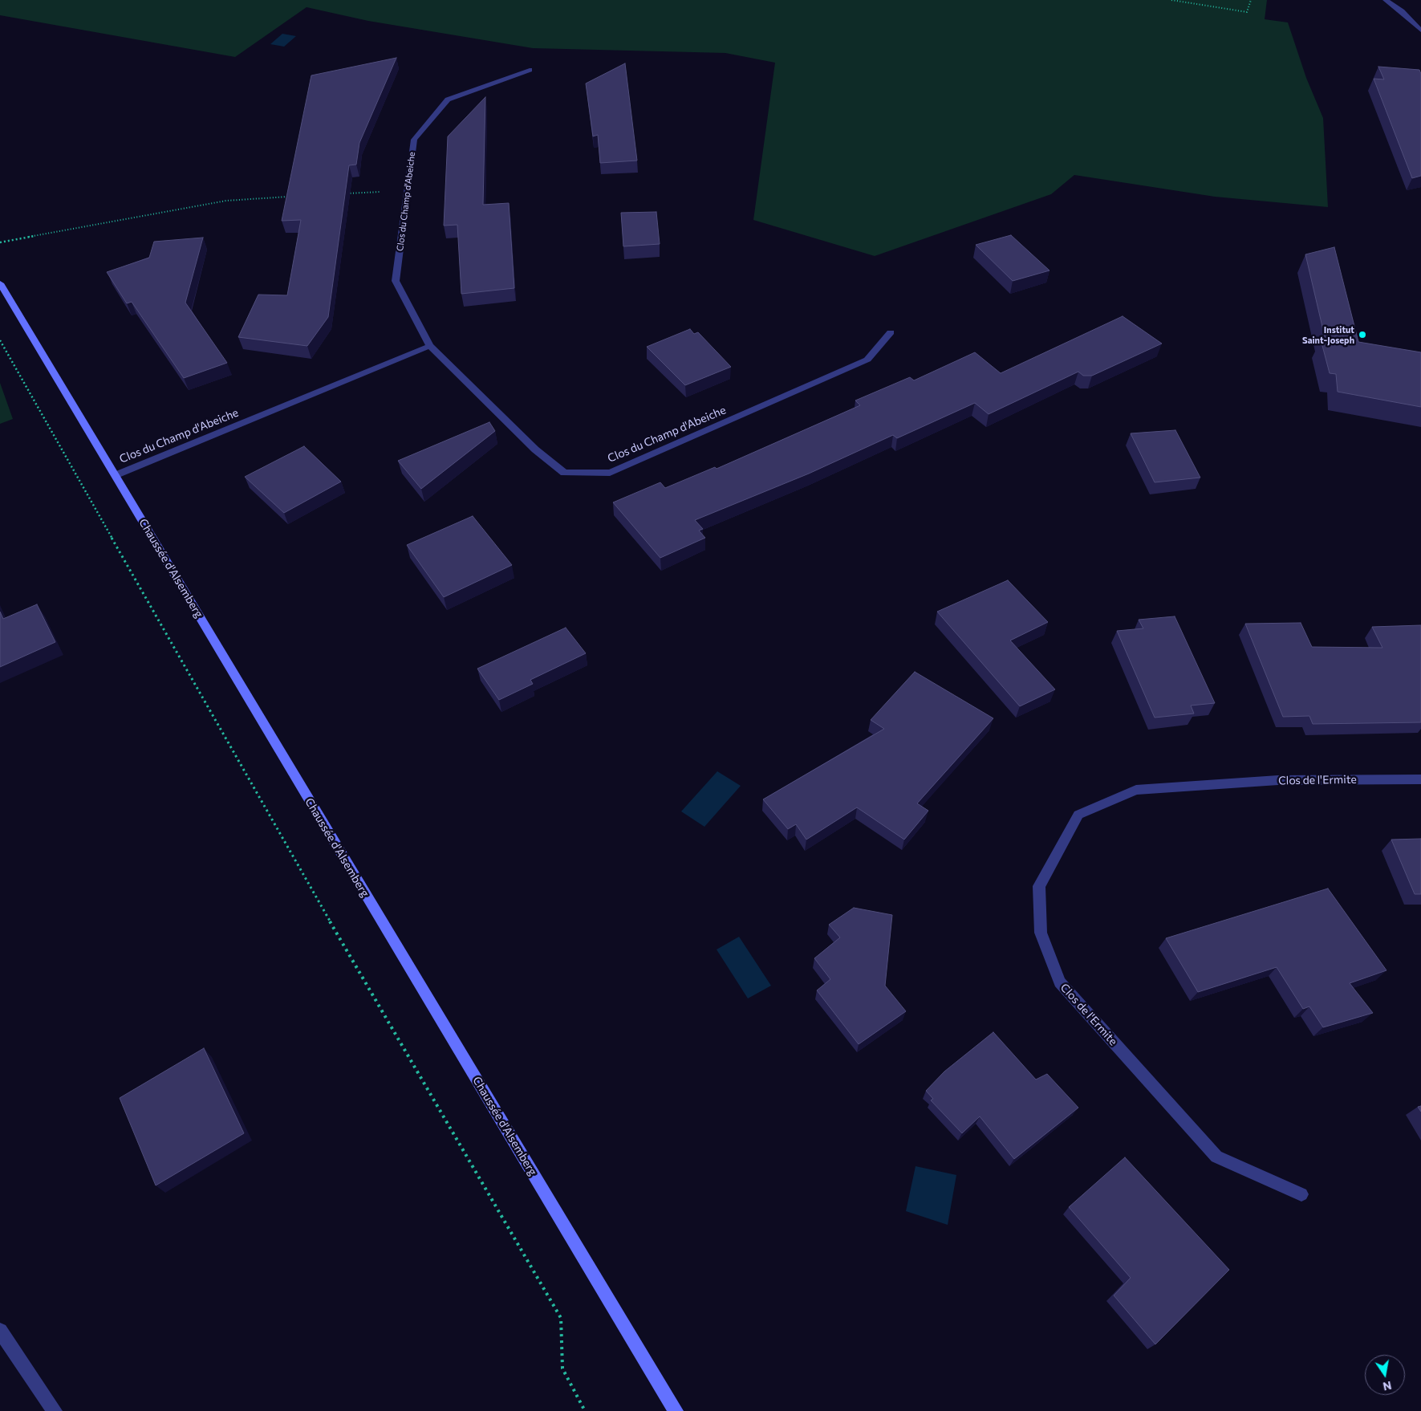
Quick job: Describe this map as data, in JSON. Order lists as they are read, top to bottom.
{
  "streets": {
    "main road": ["Chaussée d'Alsemberg"],
    "street": ["Clos du Champ d'Abeiche", "Clos de l'Ermite"]
  },
  "crossings": [
    ["Clos du Champ d'Abeiche", "Chaussée d'Alsemberg"]
  ],
  "places": ["Institut Saint-Joseph"],
  "north": "bottom"
}
